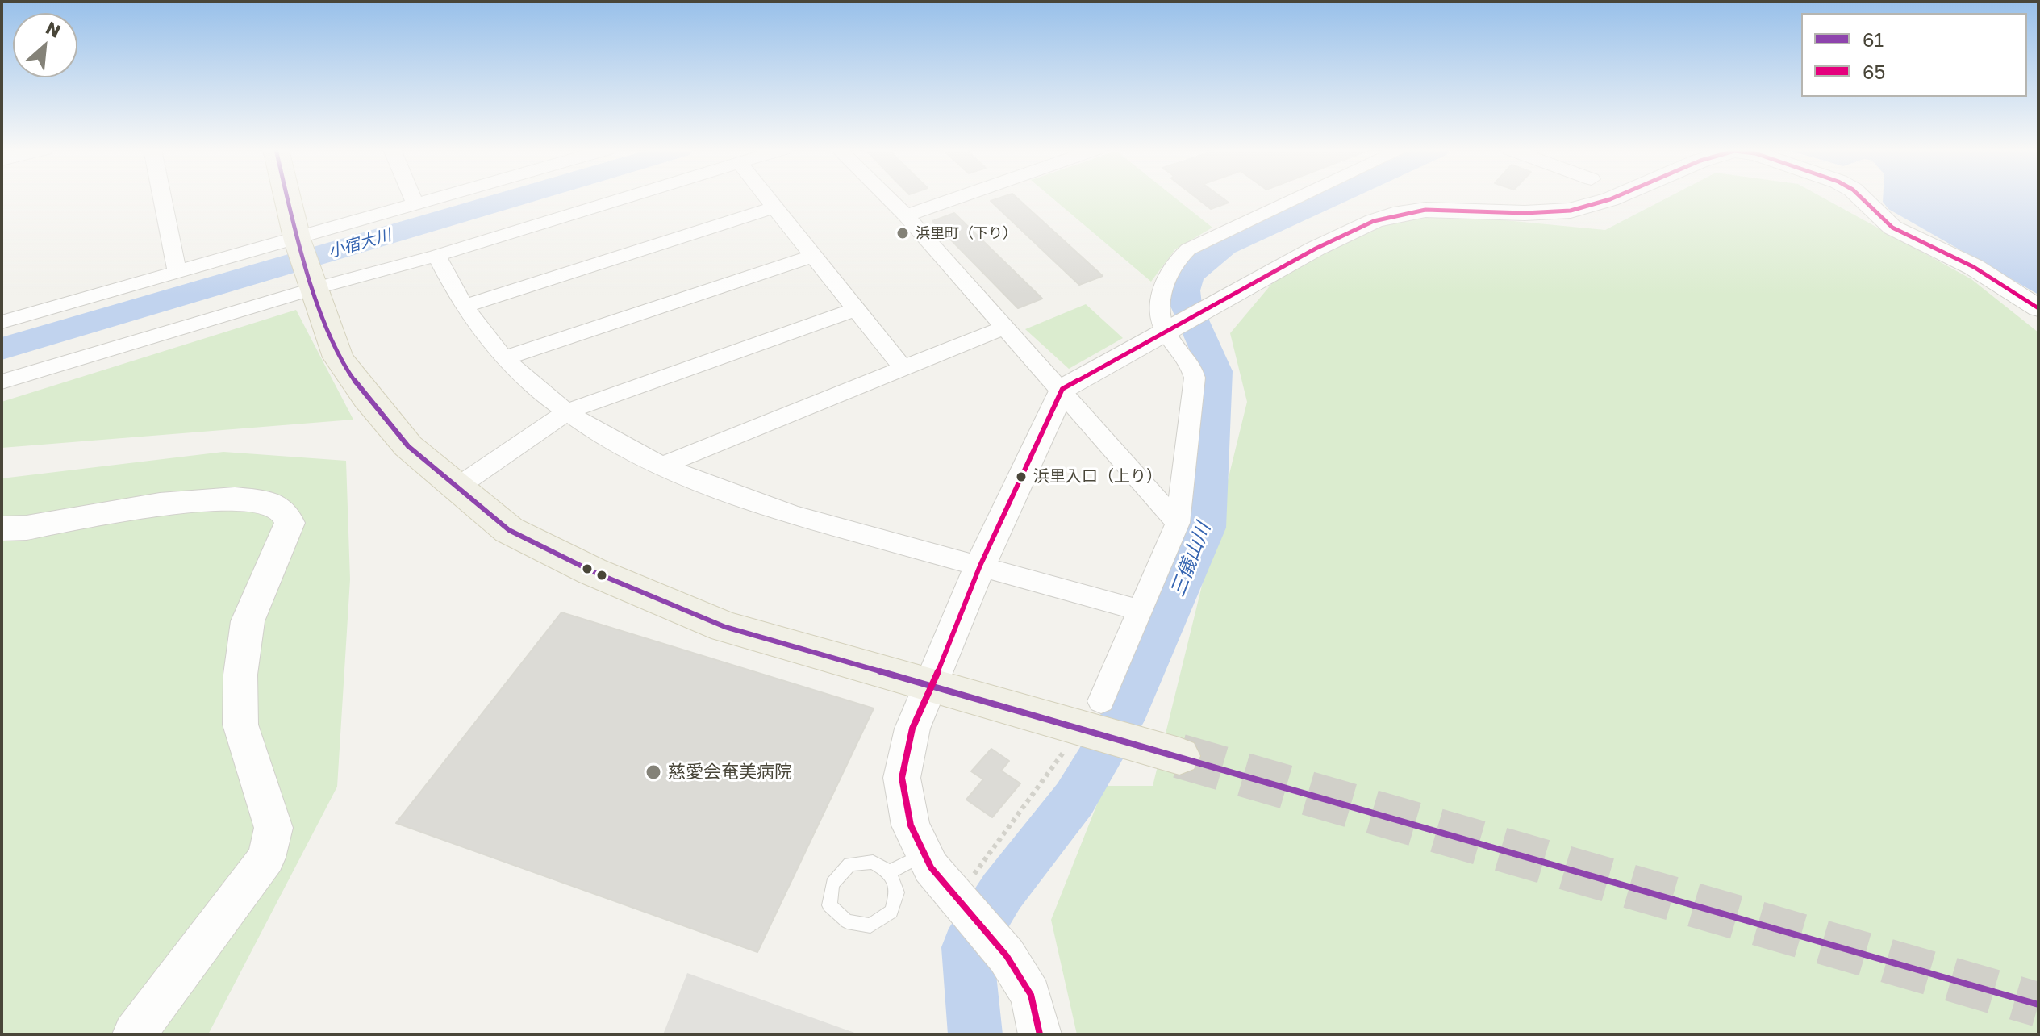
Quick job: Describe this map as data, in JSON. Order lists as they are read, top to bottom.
{
  "water": ["小宿大川", "三儀山川"],
  "places": ["浜里町（下り）", "浜里入口（上り）", "慈愛会奄美病院"],
  "lines": ["transit line 61", "transit line 65"],
  "legend": ["61", "65"],
  "north": "top right"
}
